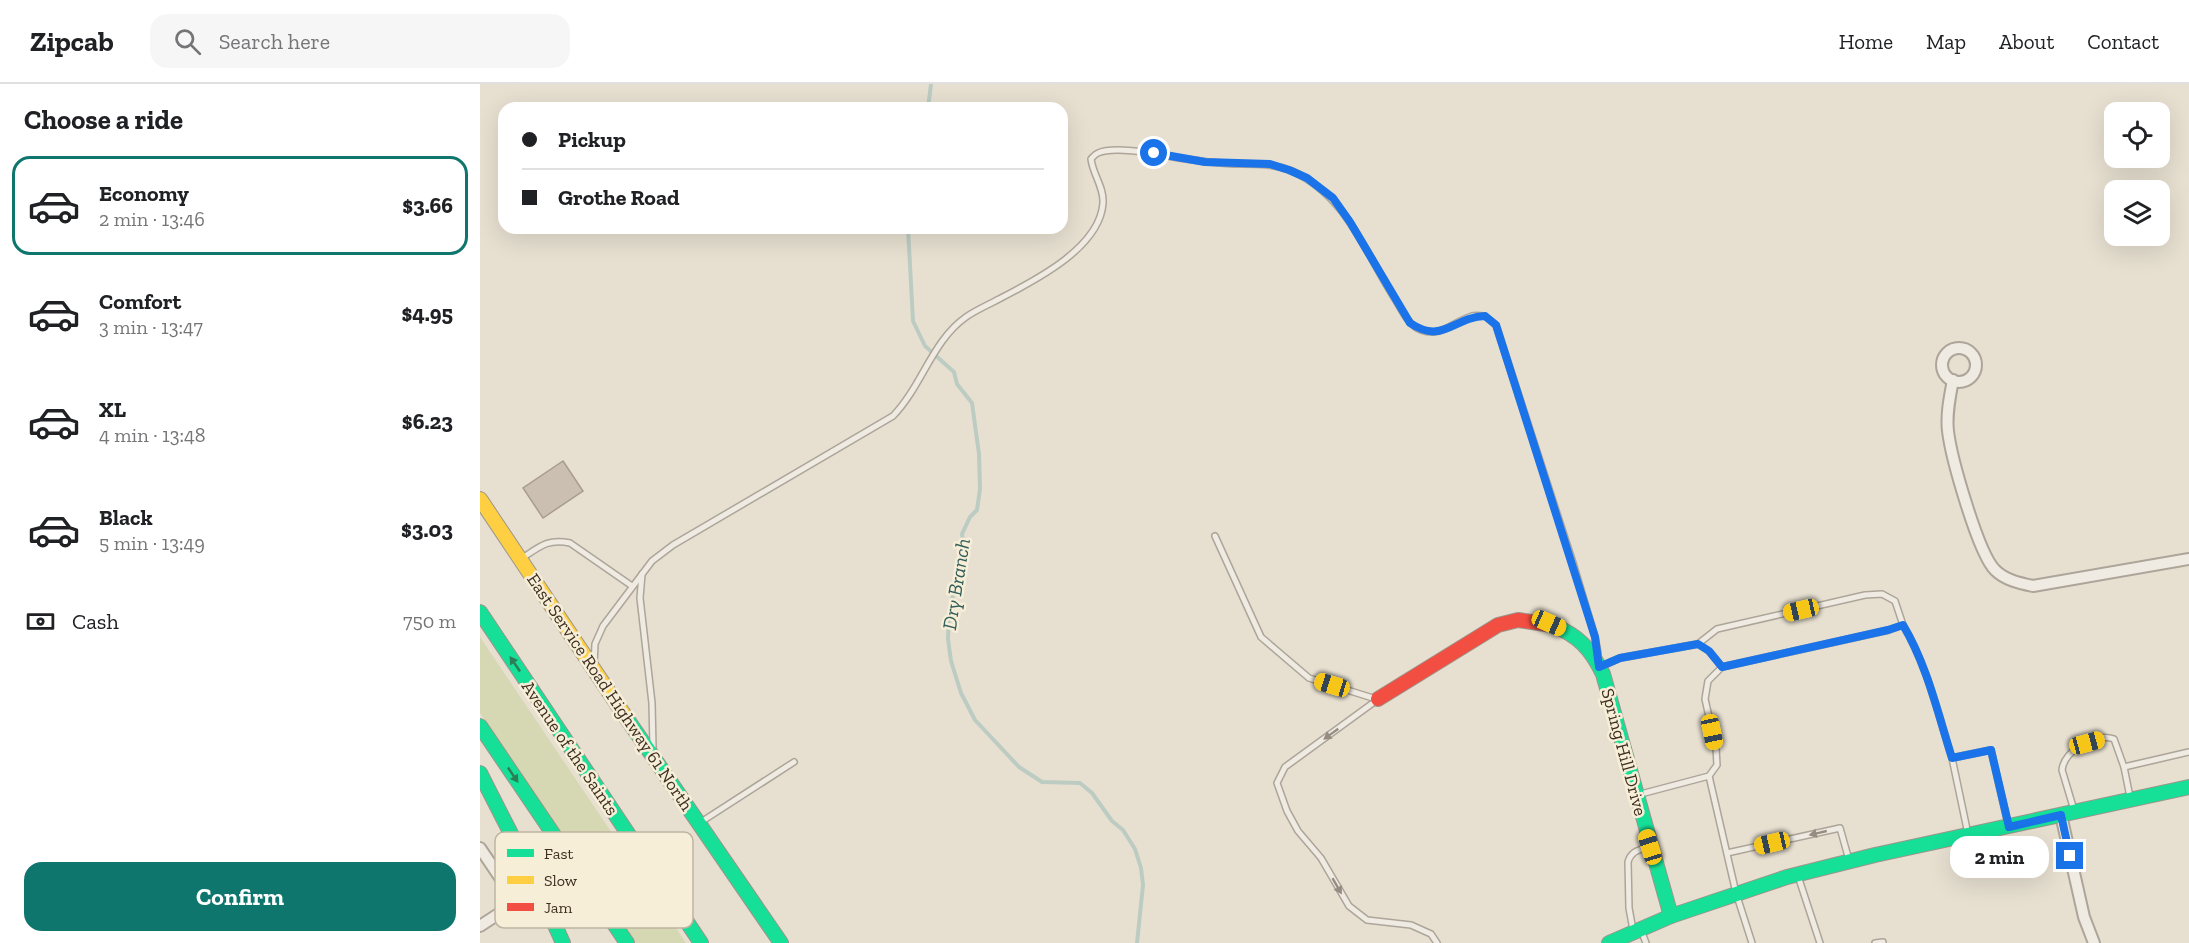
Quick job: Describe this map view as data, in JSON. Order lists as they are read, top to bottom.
{
  "streets": {
    "main road": ["East Service Road Highway 61 North", "Avenue of the Saints", "Spring Hill Drive"]
  },
  "water": ["Dry Branch"],
  "legend": ["Fast", "Slow", "Jam"],
  "page": {
    "header": "Zipcab",
    "search": "Search here",
    "nav": [
      "Home",
      "Map",
      "About",
      "Contact"
    ],
    "heading": "Choose a ride",
    "banner": ["Pickup", "Grothe Road"],
    "list": [
      {
        "name": "Economy",
        "note": "2 min · 13:46",
        "value": "$3.66"
      },
      {
        "name": "Comfort",
        "note": "3 min · 13:47",
        "value": "$4.95"
      },
      {
        "name": "XL",
        "note": "4 min · 13:48",
        "value": "$6.23"
      },
      {
        "name": "Black",
        "note": "5 min · 13:49",
        "value": "$3.03"
      }
    ],
    "pay": ["Cash", "750 m"],
    "bubble": "2 min",
    "buttons": "Confirm"
  }
}
